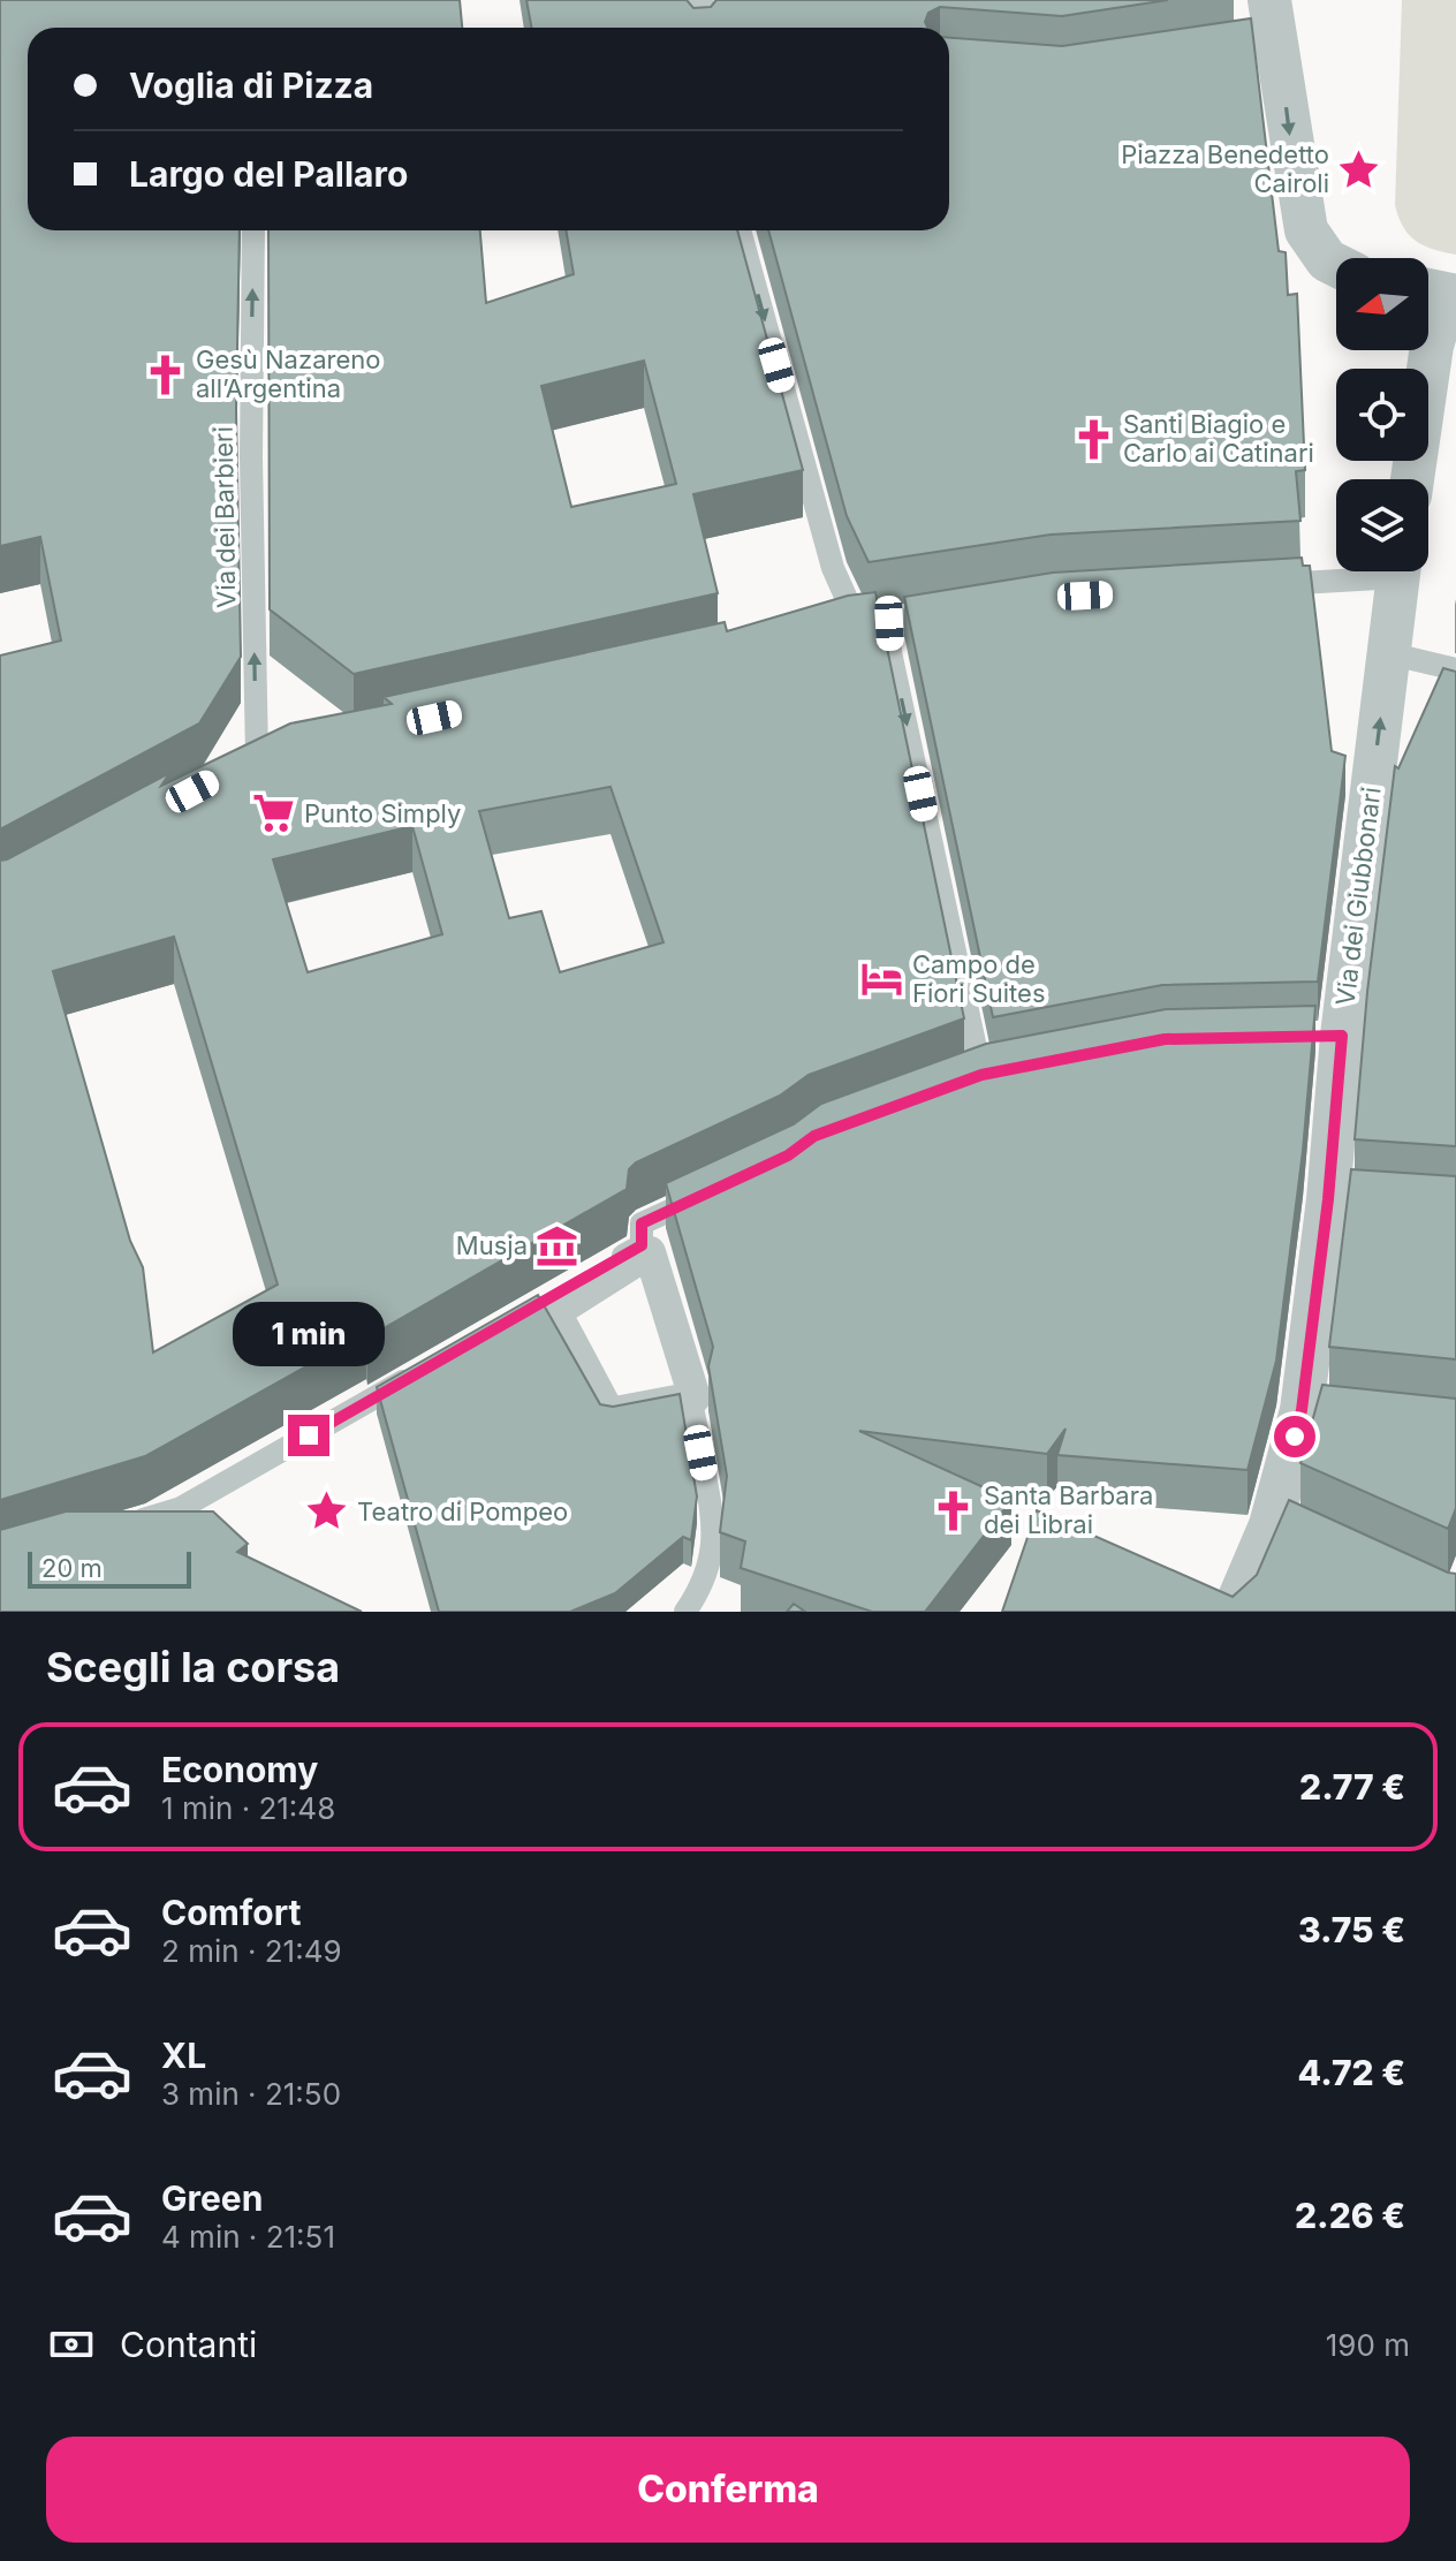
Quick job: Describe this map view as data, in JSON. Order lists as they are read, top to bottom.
{
  "streets": {
    "street": ["Via dei Giubbonari"],
    "lane": ["Via dei Barbieri"]
  },
  "one_way": ["Via dei Barbieri", "Via dei Giubbonari"],
  "places": {
    "place": ["Piazza Benedetto Cairoli", "Teatro di Pompeo"],
    "church": ["Gesù Nazareno all’Argentina", "Santi Biagio e Carlo ai Catinari", "Santa Barbara dei Librai"],
    "supermarket": ["Punto Simply"],
    "hotel": ["Campo de Fiori Suites"],
    "museum": ["Musja"]
  },
  "scale_bar": "20 m",
  "north": "left",
  "page": {
    "banner": ["Voglia di Pizza", "Largo del Pallaro"],
    "bubble": "1 min",
    "scale": "20 m",
    "heading": "Scegli la corsa",
    "list": [
      {
        "name": "Economy",
        "note": "1 min · 21:48",
        "value": "2.77 €"
      },
      {
        "name": "Comfort",
        "note": "2 min · 21:49",
        "value": "3.75 €"
      },
      {
        "name": "XL",
        "note": "3 min · 21:50",
        "value": "4.72 €"
      },
      {
        "name": "Green",
        "note": "4 min · 21:51",
        "value": "2.26 €"
      }
    ],
    "pay": ["Contanti", "190 m"],
    "buttons": "Conferma"
  }
}
